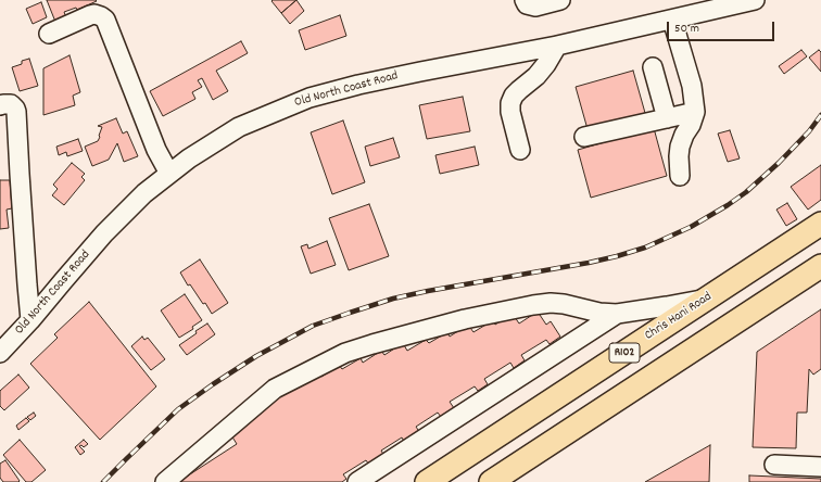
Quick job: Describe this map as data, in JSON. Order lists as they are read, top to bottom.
{
  "streets": {
    "main road": ["Chris Hani Road", "R102"],
    "street": ["Old North Coast Road"]
  },
  "scale_bar": "50 m"
}
